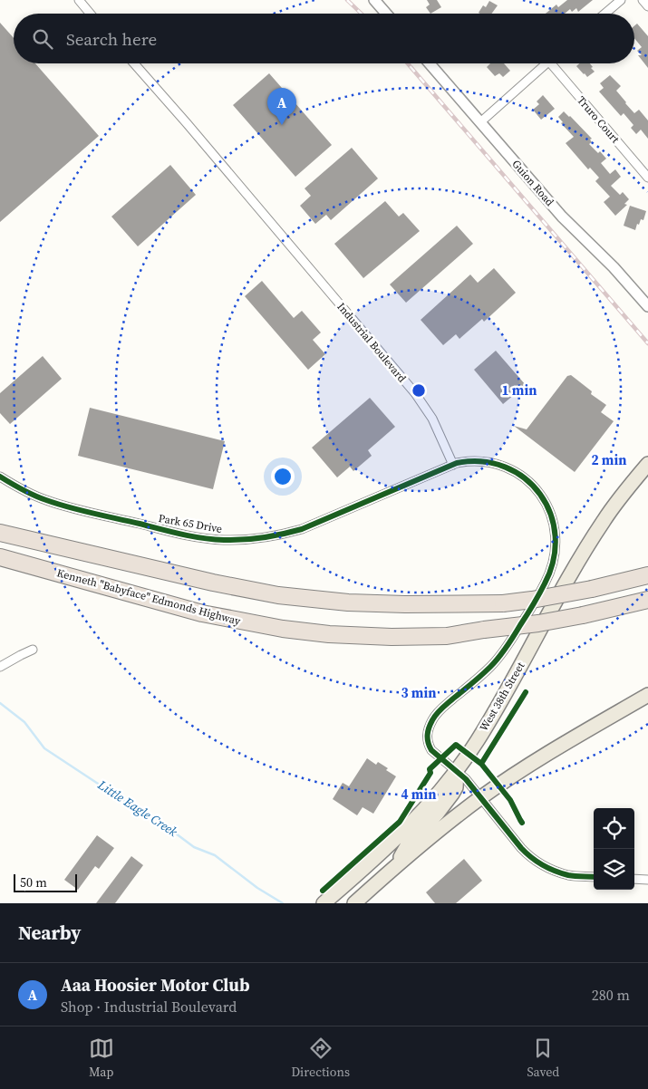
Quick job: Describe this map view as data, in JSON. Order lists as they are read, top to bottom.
{
  "streets": {
    "highway": ["Kenneth \"Babyface\" Edmonds Highway"],
    "main road": ["West 38th Street"],
    "street": [
      "Truro Court",
      "Guion Road",
      "Industrial Boulevard",
      "Park 65 Drive"
    ]
  },
  "crossings": [
    ["Industrial Boulevard", "Park 65 Drive"]
  ],
  "water": ["Little Eagle Creek"],
  "scale_bar": "50 m",
  "page": {
    "search": "Search here",
    "pins": "A",
    "scale": "50 m",
    "heading": "Nearby",
    "list": [
      {
        "mark": "A",
        "name": "Aaa Hoosier Motor Club",
        "note": "Shop · Industrial Boulevard",
        "value": "280 m"
      }
    ],
    "nav": ["Map", "Directions", "Saved"]
  },
  "rings": [
    "1 min",
    "2 min",
    "3 min",
    "4 min"
  ]
}
